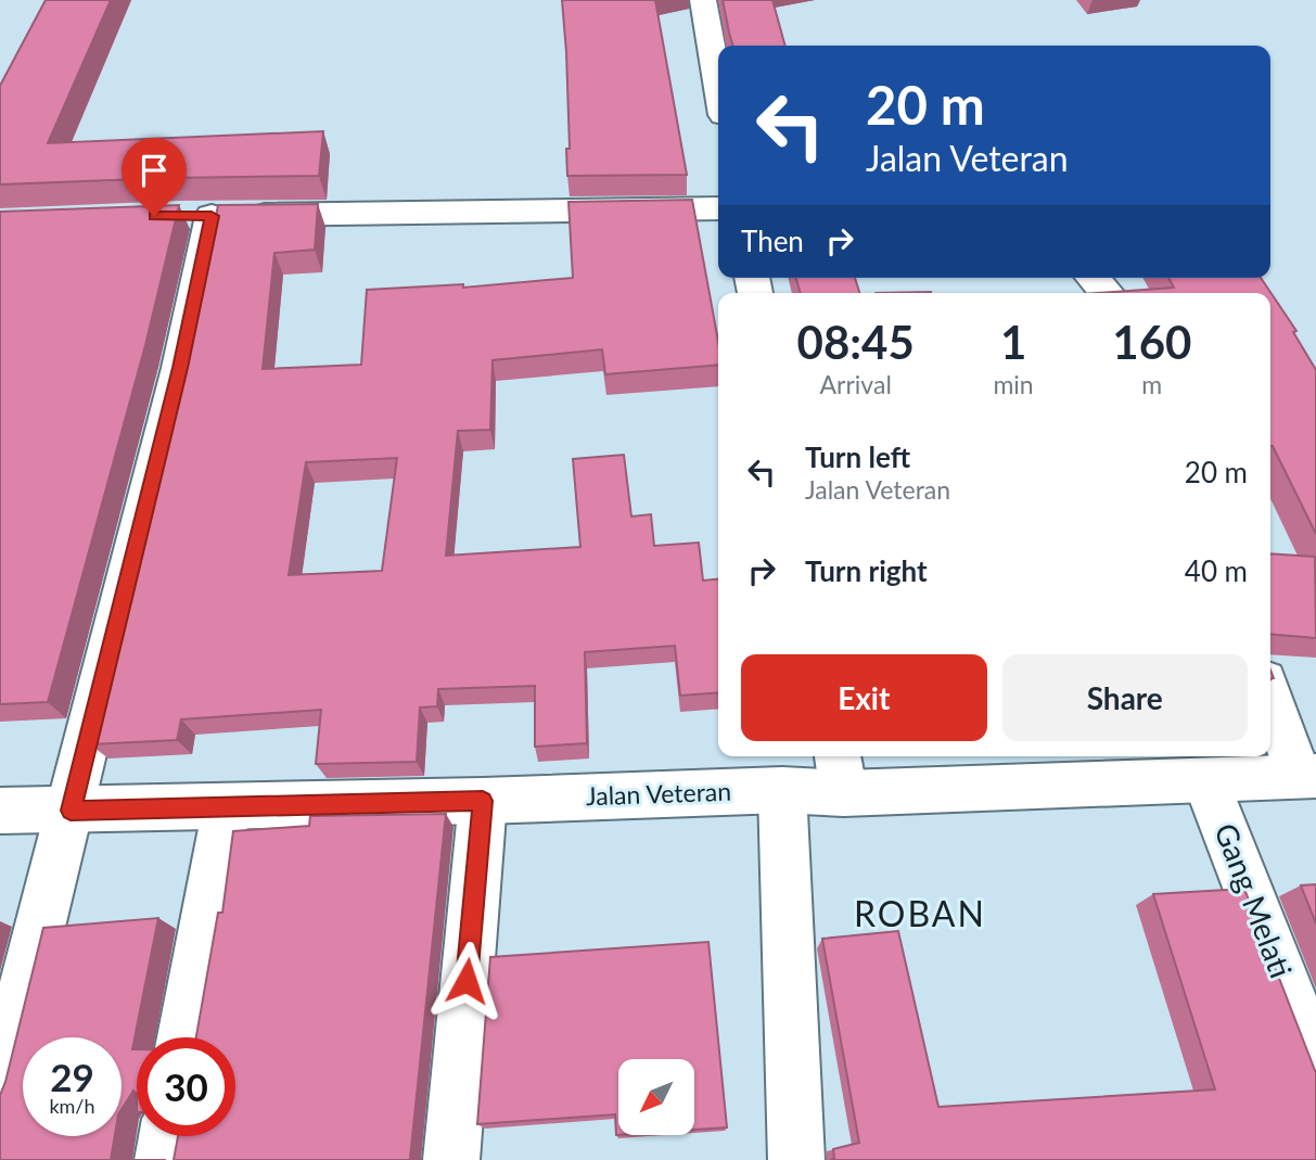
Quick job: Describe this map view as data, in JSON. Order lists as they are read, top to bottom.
{
  "streets": {
    "street": ["Jalan Veteran", "Gang Melati"]
  },
  "crossings": [
    ["Jalan Veteran", "Gang Melati"]
  ],
  "districts": ["ROBAN"],
  "north": "bottom left",
  "page": {
    "turn": ["20 m", "Jalan Veteran"],
    "then": "Then",
    "eta": [
      "08:45",
      "Arrival",
      "1",
      "min",
      "160",
      "m"
    ],
    "list": [
      {
        "name": "Turn left",
        "note": "Jalan Veteran",
        "value": "20 m"
      },
      {
        "name": "Turn right",
        "value": "40 m"
      }
    ],
    "buttons": ["Exit", "Share"],
    "speed": "29 km/h",
    "limit": "30"
  }
}
